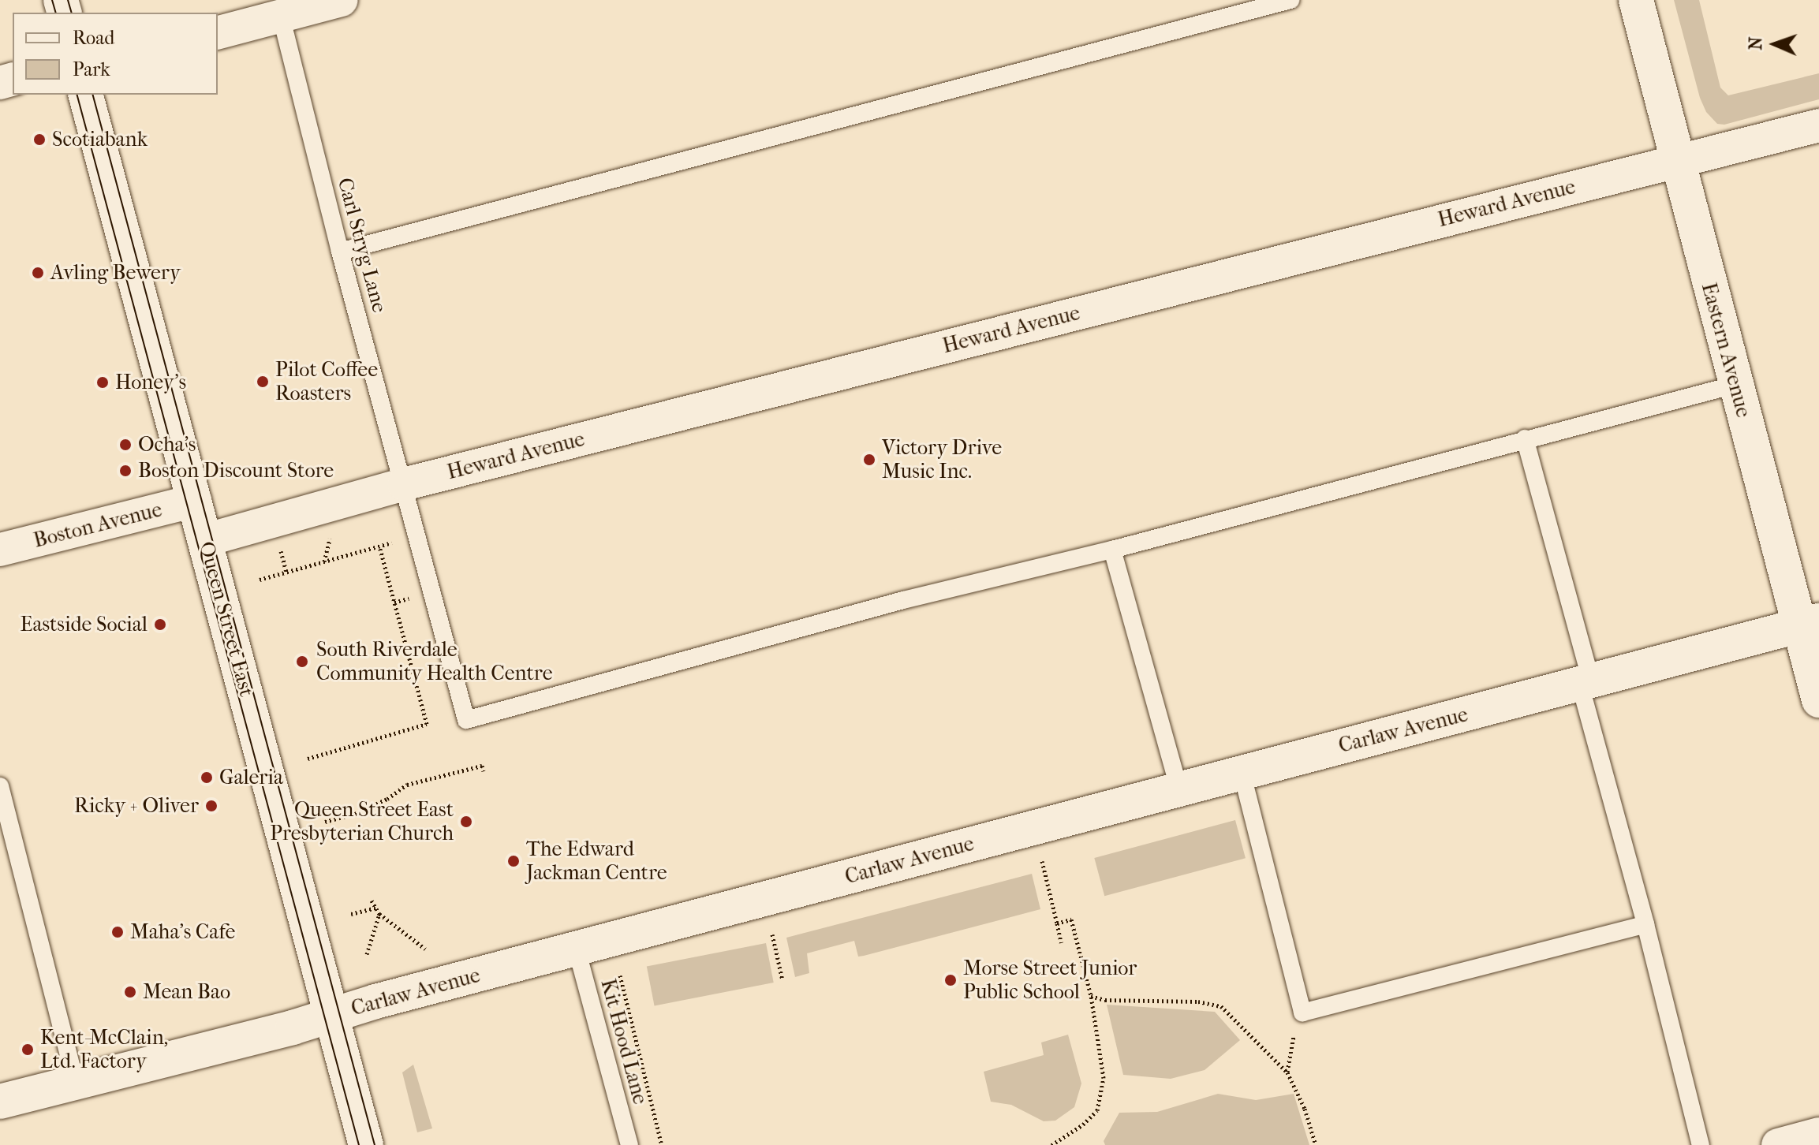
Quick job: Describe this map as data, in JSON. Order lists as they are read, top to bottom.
{
  "streets": {
    "main road": ["Eastern Avenue", "Queen Street East", "Carlaw Avenue"],
    "street": ["Heward Avenue", "Boston Avenue"],
    "lane": ["Carl Stryg Lane", "Kit Hood Lane"]
  },
  "crossings": [
    ["Heward Avenue", "Carl Stryg Lane"],
    ["Heward Avenue", "Eastern Avenue"],
    ["Heward Avenue", "Queen Street East"],
    ["Eastern Avenue", "Carlaw Avenue"],
    ["Boston Avenue", "Queen Street East"],
    ["Queen Street East", "Carlaw Avenue"],
    ["Carlaw Avenue", "Kit Hood Lane"]
  ],
  "places": [
    "Scotiabank",
    "Avling Bewery",
    "Pilot Coffee Roasters",
    "Honey's",
    "Ocha's",
    "Victory Drive Music Inc.",
    "Boston Discount Store",
    "Eastside Social",
    "South Riverdale Community Health Centre",
    "Galeria",
    "Ricky + Oliver",
    "Queen Street East Presbyterian Church",
    "The Edward Jackman Centre",
    "Maha’s Cafe",
    "Morse Street Junior Public School",
    "Mean Bao",
    "Kent-McClain, Ltd. Factory"
  ],
  "legend": ["Road", "Park"],
  "north": "left"
}
